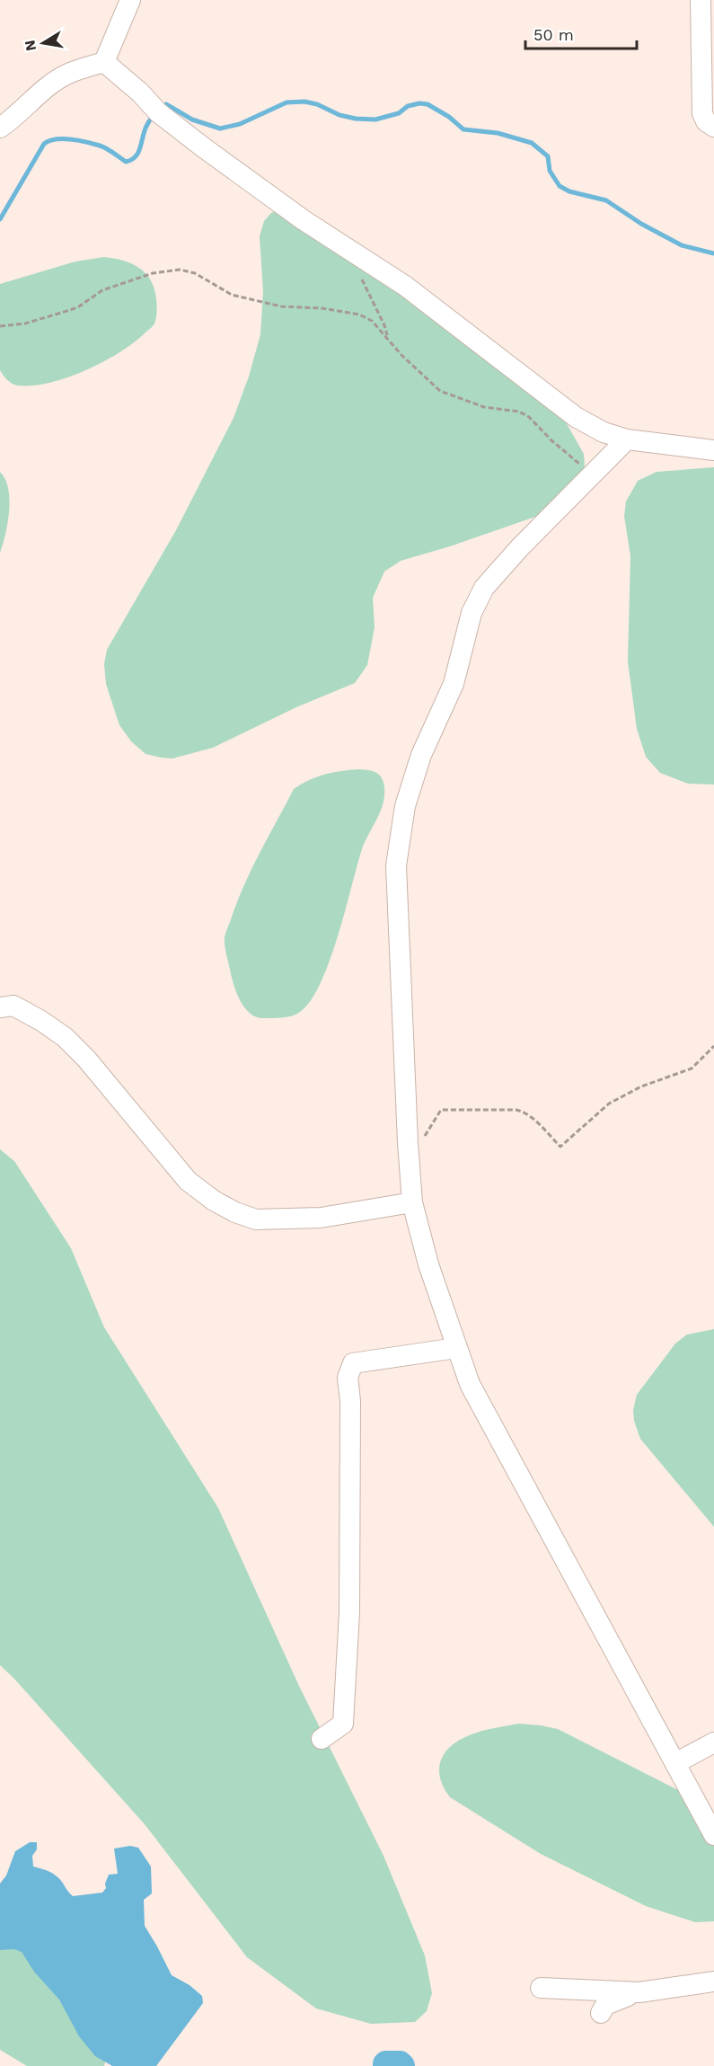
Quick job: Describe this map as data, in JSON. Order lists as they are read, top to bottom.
{
  "scale_bar": "50 m",
  "north": "left"
}
